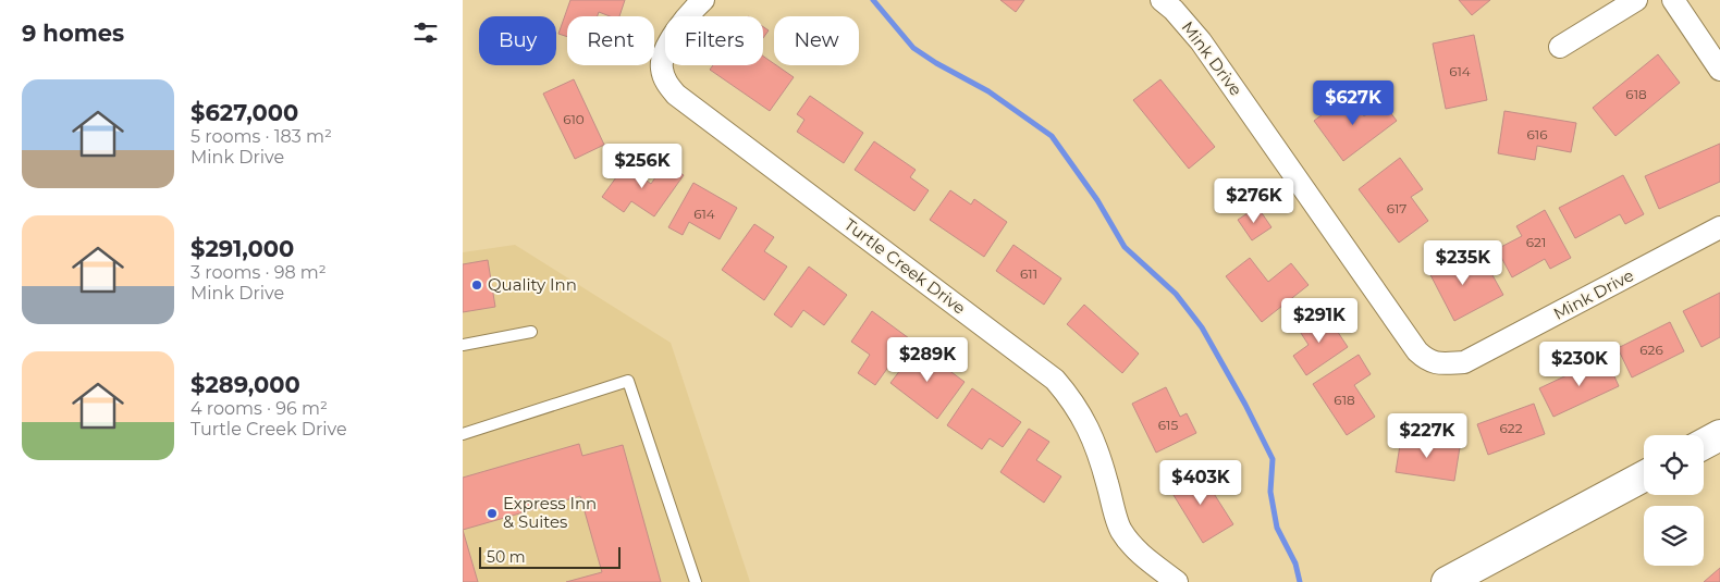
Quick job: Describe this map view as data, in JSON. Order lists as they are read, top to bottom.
{
  "streets": {
    "street": ["Mink Drive", "Turtle Creek Drive"]
  },
  "places": ["Quality Inn", "Express Inn & Suites"],
  "house_numbers": [
    "614",
    "618",
    "610",
    "616",
    "617",
    "614",
    "621",
    "611",
    "626",
    "618",
    "615",
    "622"
  ],
  "scale_bar": "50 m",
  "page": {
    "heading": "9 homes",
    "chip": [
      "Buy",
      "Rent",
      "Filters",
      "New"
    ],
    "list": [
      {
        "name": "$627,000",
        "note": "5 rooms · 183 m² · Mink Drive"
      },
      {
        "name": "$291,000",
        "note": "3 rooms · 98 m² · Mink Drive"
      },
      {
        "name": "$289,000",
        "note": "4 rooms · 96 m² · Turtle Creek Drive"
      }
    ],
    "price": [
      "$627K",
      "$256K",
      "$276K",
      "$235K",
      "$291K",
      "$289K",
      "$230K",
      "$227K",
      "$403K"
    ],
    "scale": "50 m"
  }
}
